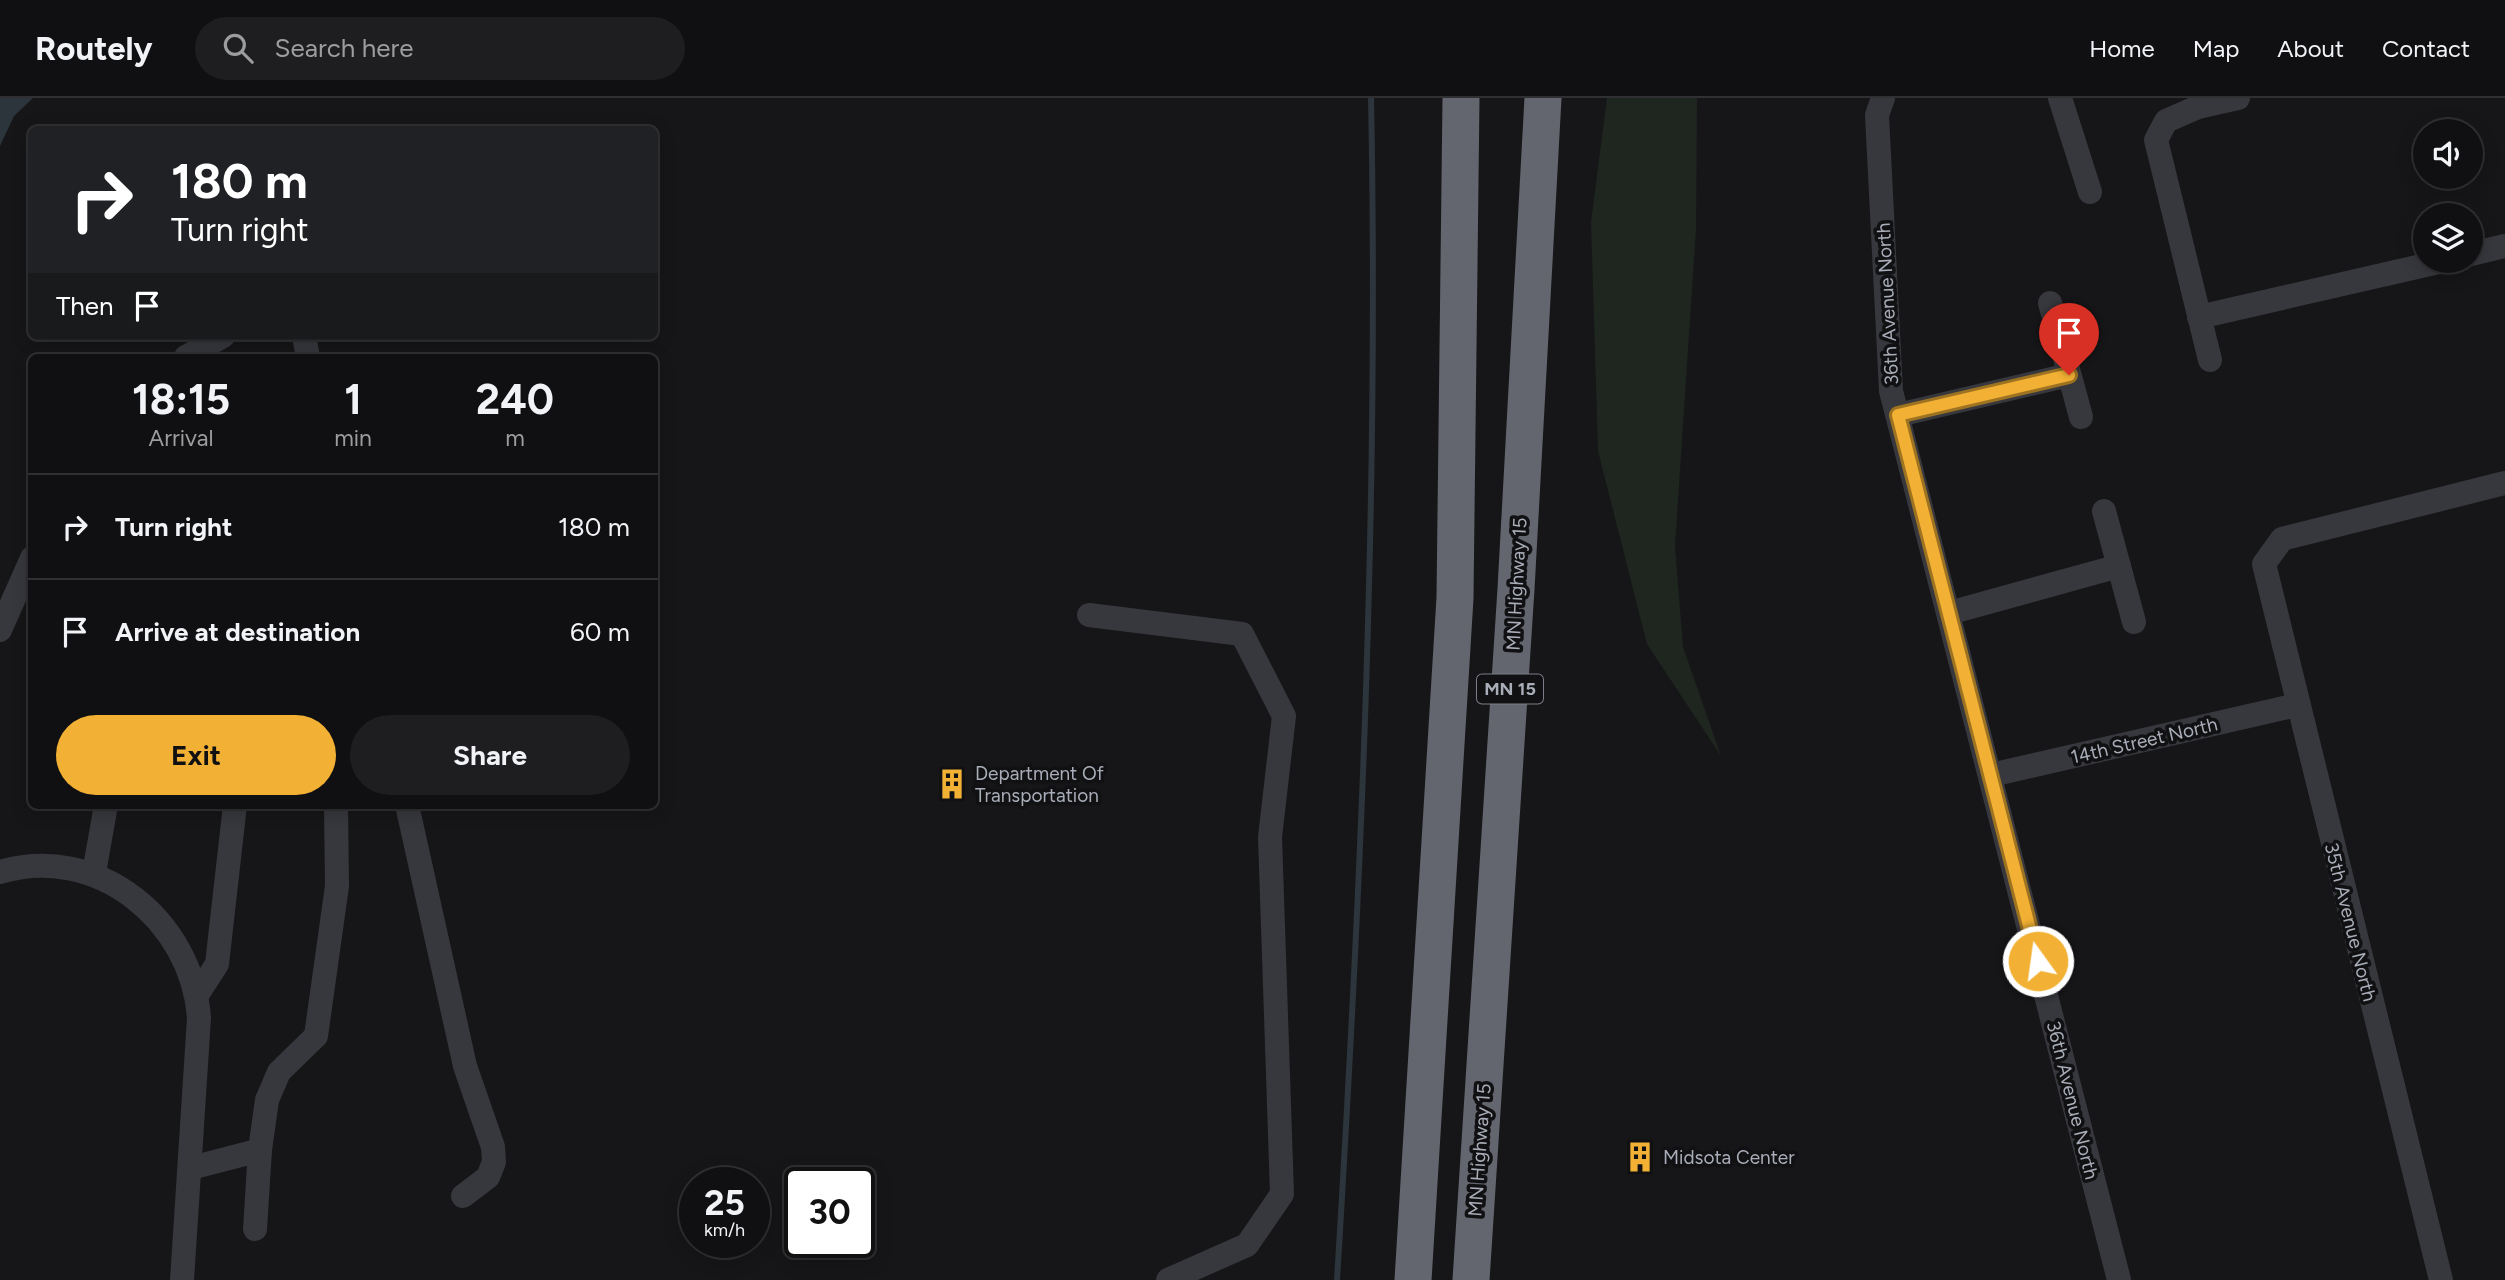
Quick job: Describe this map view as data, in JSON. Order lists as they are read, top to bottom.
{
  "streets": {
    "highway": ["MN Highway 15", "MN 15"],
    "street": ["36th Avenue North", "14th Street North", "35th Avenue North"]
  },
  "crossings": [
    ["36th Avenue North", "14th Street North"],
    ["14th Street North", "35th Avenue North"]
  ],
  "places": {
    "building": ["Department Of Transportation", "Midsota Center"]
  },
  "page": {
    "header": "Routely",
    "search": "Search here",
    "nav": [
      "Home",
      "Map",
      "About",
      "Contact"
    ],
    "turn": ["180 m", "Turn right"],
    "then": "Then",
    "eta": [
      "18:15",
      "Arrival",
      "1",
      "min",
      "240",
      "m"
    ],
    "list": [
      {
        "name": "Turn right",
        "value": "180 m"
      },
      {
        "name": "Arrive at destination",
        "value": "60 m"
      }
    ],
    "buttons": ["Exit", "Share"],
    "speed": "25 km/h",
    "limit": "30"
  }
}
